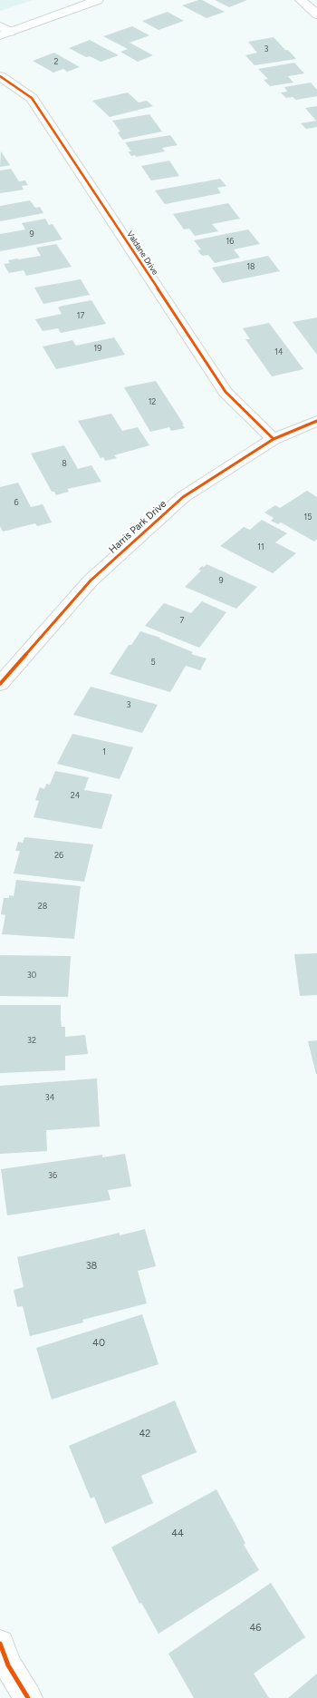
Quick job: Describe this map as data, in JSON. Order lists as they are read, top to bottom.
{
  "streets": {
    "street": ["Valdane Drive", "Harris Park Drive"]
  },
  "crossings": [
    ["Valdane Drive", "Harris Park Drive"]
  ],
  "house_numbers": [
    "3",
    "2",
    "9",
    "16",
    "18",
    "17",
    "19",
    "14",
    "12",
    "8",
    "6",
    "15",
    "11",
    "9",
    "7",
    "5",
    "3",
    "1",
    "24",
    "26",
    "28",
    "30",
    "32",
    "34",
    "36",
    "38",
    "40",
    "42",
    "44",
    "46"
  ]
}
